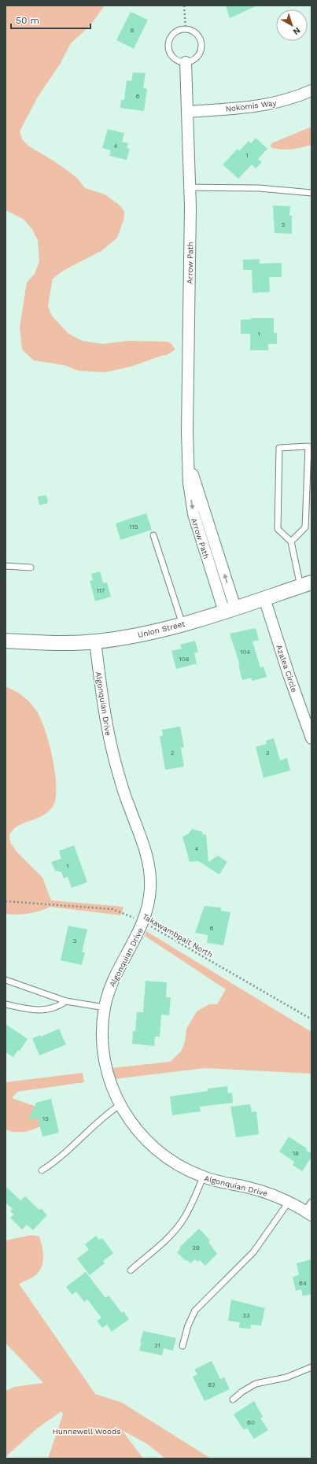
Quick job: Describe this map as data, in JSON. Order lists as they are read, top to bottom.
{
  "streets": {
    "street": [
      "Nokomis Way",
      "Arrow Path",
      "Union Street",
      "Azalea Circle",
      "Algonquian Drive"
    ],
    "path": ["Takawambpait North"]
  },
  "crossings": [
    ["Nokomis Way", "Arrow Path"],
    ["Arrow Path", "Union Street"],
    ["Union Street", "Azalea Circle"],
    ["Union Street", "Algonquian Drive"],
    ["Algonquian Drive", "Takawambpait North"]
  ],
  "parks": ["Hunnewell Woods"],
  "house_numbers": [
    "8",
    "6",
    "4",
    "1",
    "5",
    "1",
    "115",
    "117",
    "104",
    "108",
    "2",
    "3",
    "4",
    "1",
    "6",
    "3",
    "15",
    "18",
    "29",
    "64",
    "33",
    "31",
    "62",
    "60"
  ],
  "scale_bar": "50 m",
  "north": "bottom right"
}
